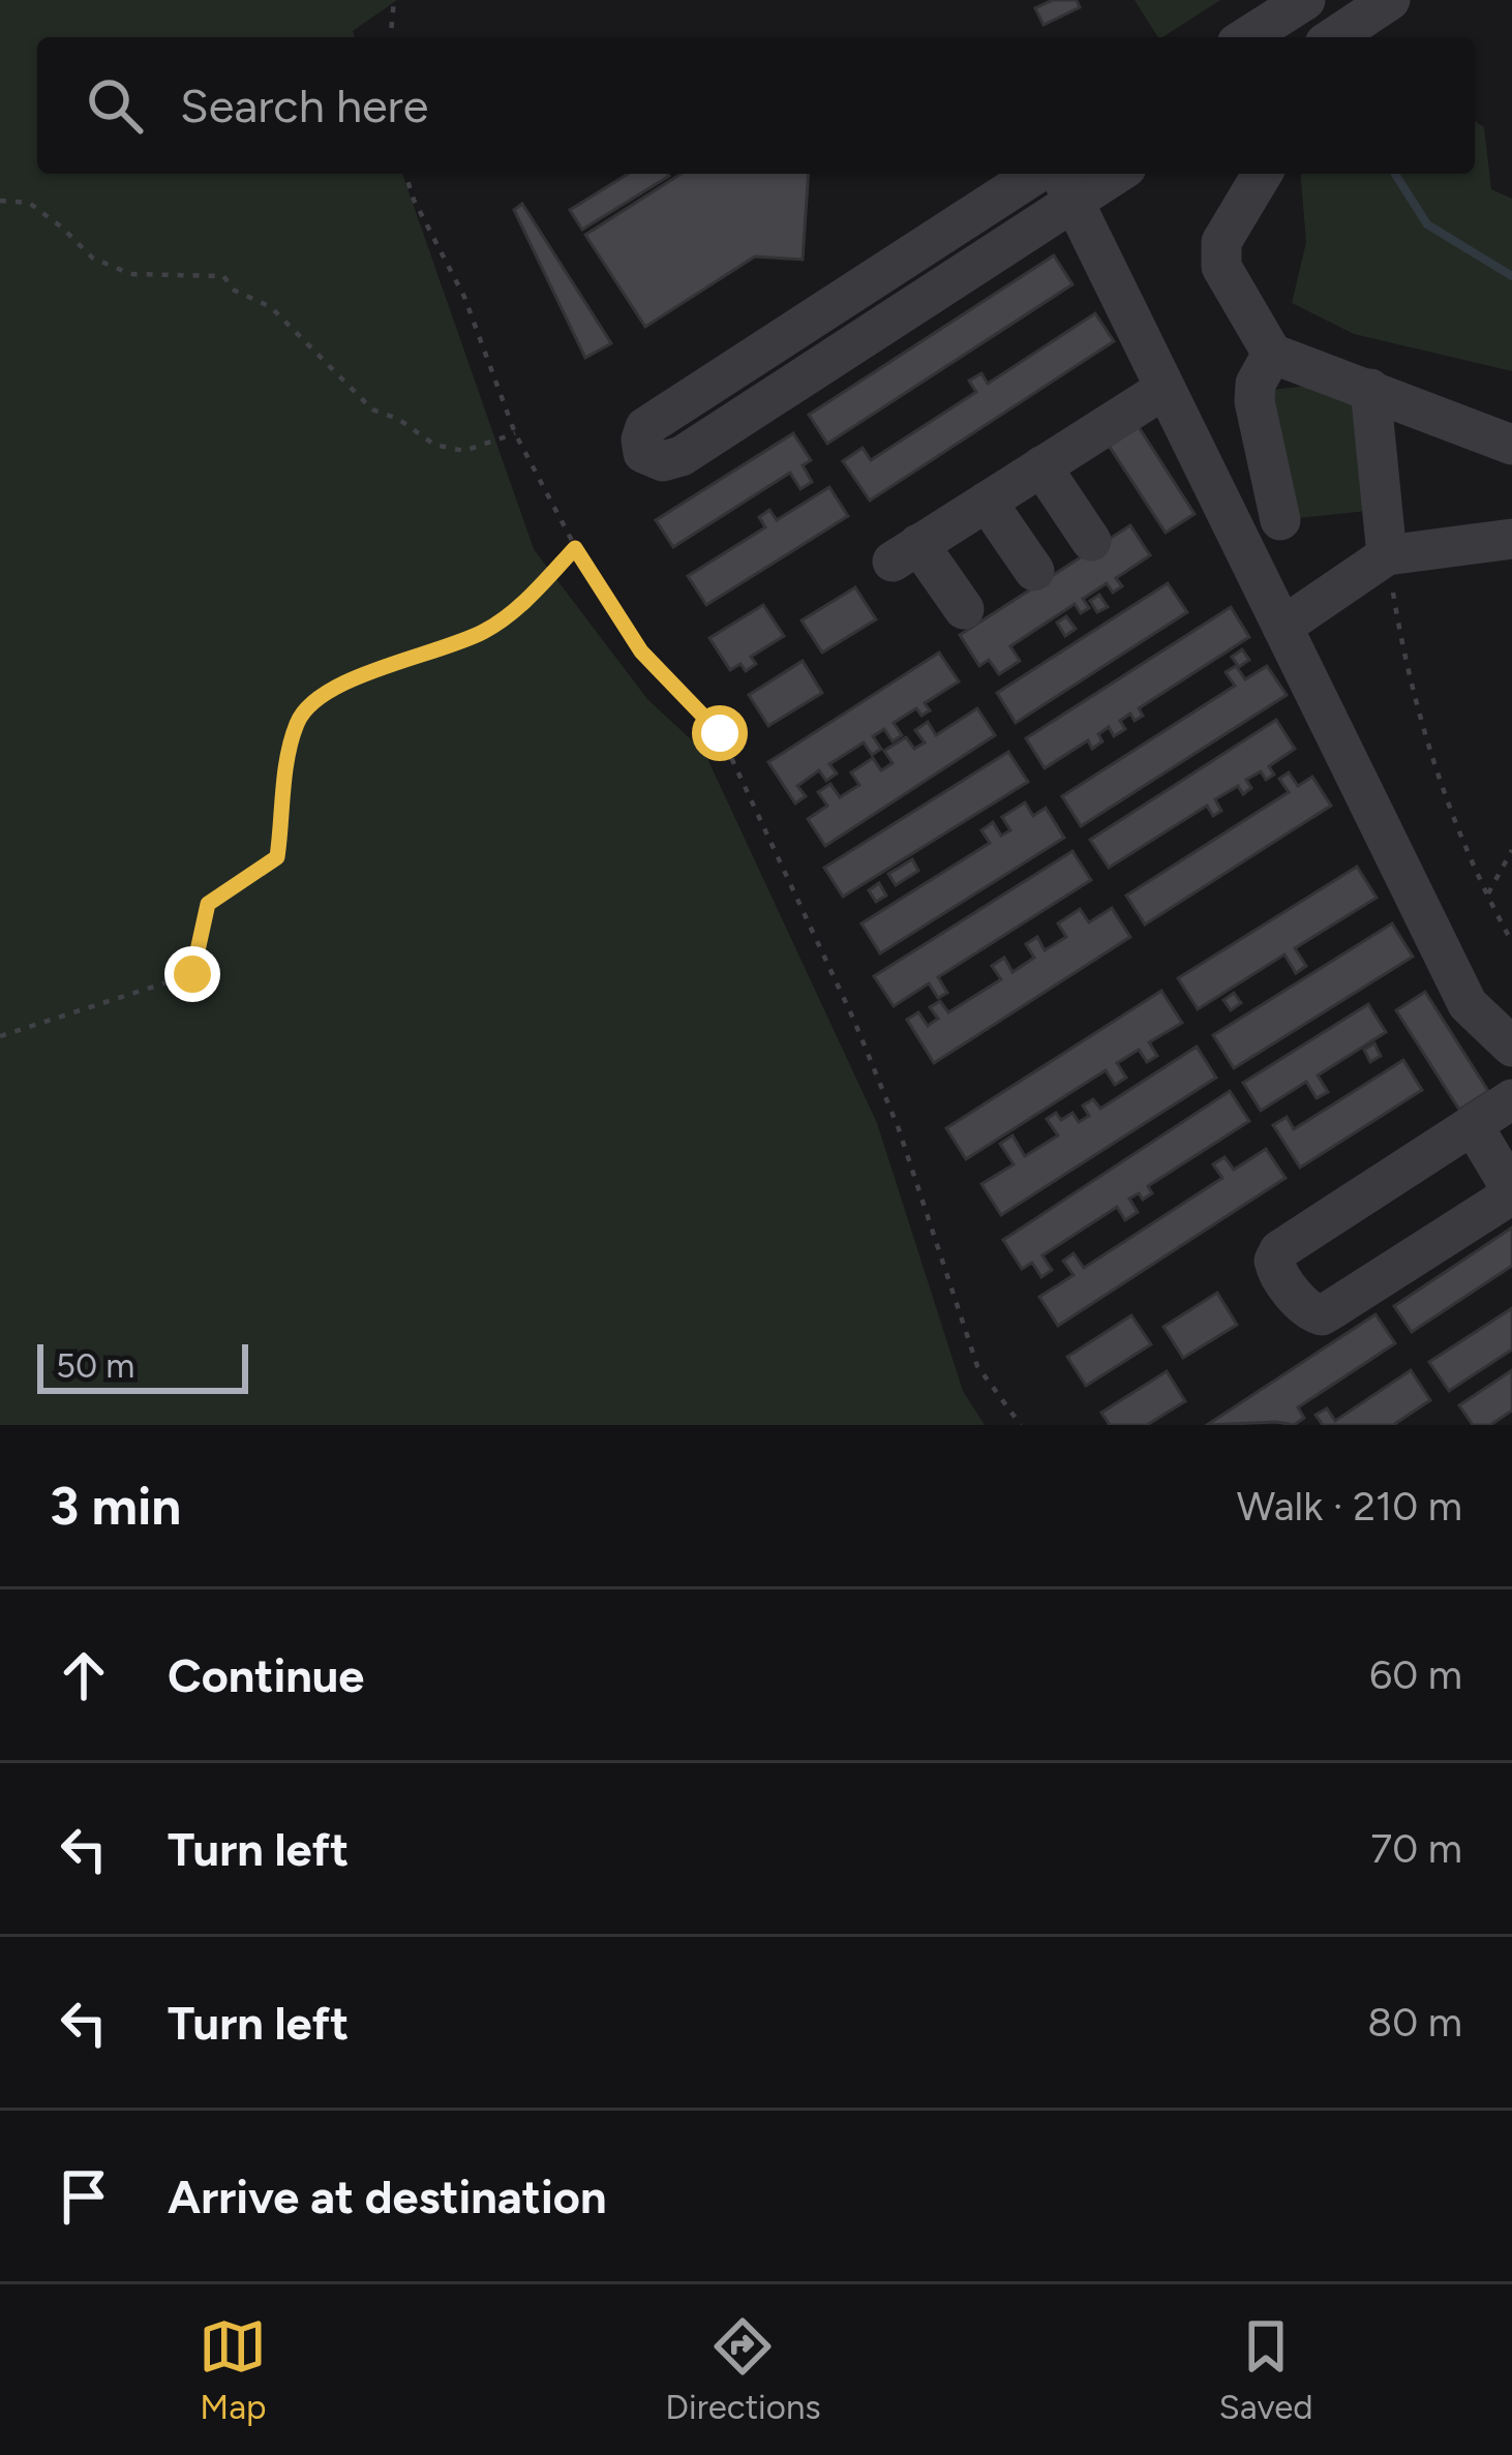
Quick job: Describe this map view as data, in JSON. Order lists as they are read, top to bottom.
{
  "scale_bar": "50 m",
  "page": {
    "search": "Search here",
    "scale": "50 m",
    "heading": ["3 min", "Walk · 210 m"],
    "list": [
      ["Continue", "60 m"],
      ["Turn left", "70 m"],
      ["Turn left", "80 m"],
      "Arrive at destination"
    ],
    "nav": ["Map", "Directions", "Saved"]
  }
}
